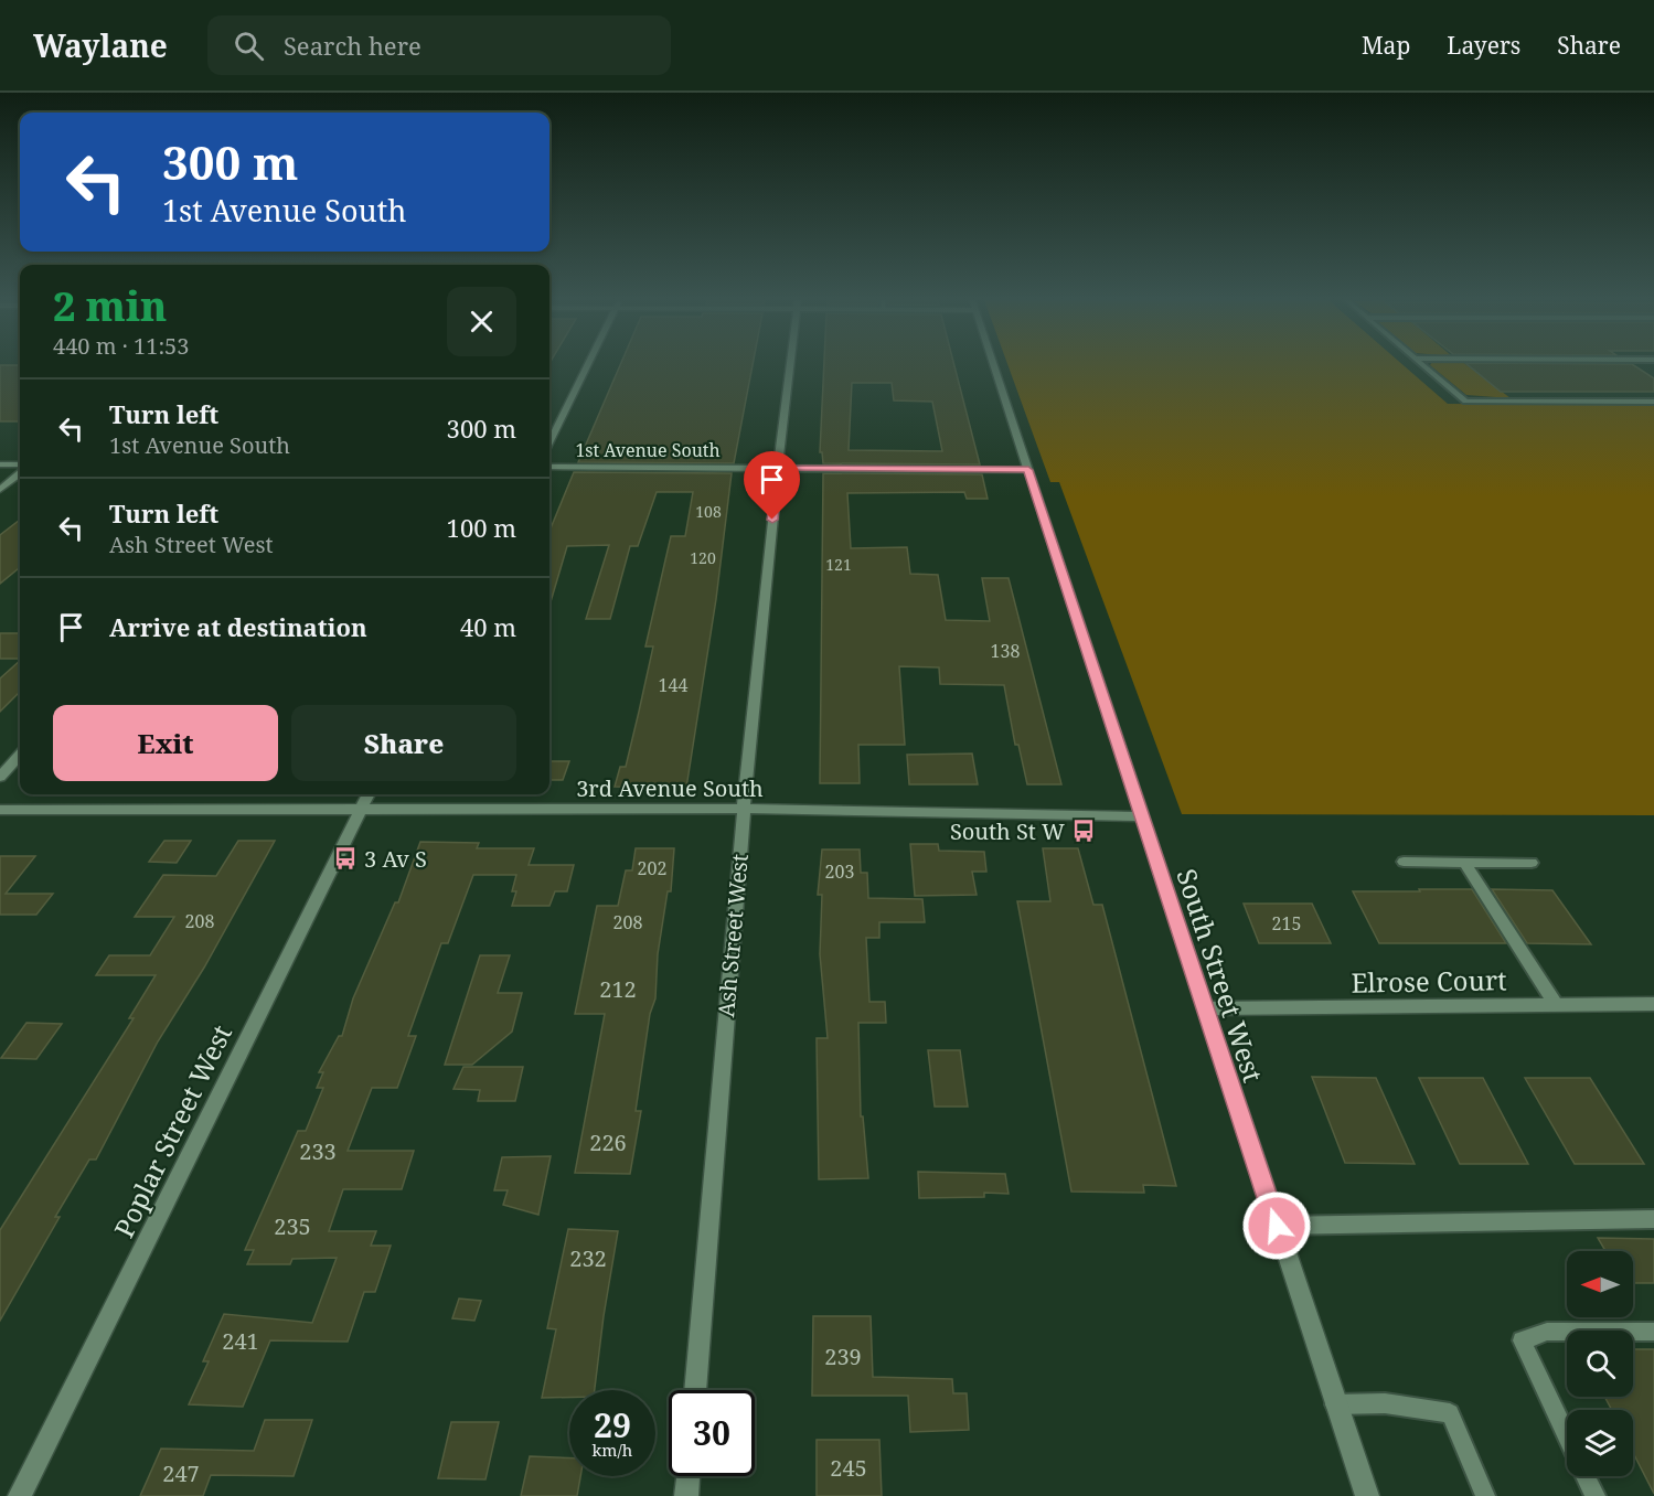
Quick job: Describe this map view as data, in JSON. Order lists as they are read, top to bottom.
{
  "streets": {
    "street": [
      "1st Avenue South",
      "3rd Avenue South",
      "Ash Street West",
      "South Street West",
      "Elrose Court",
      "Poplar Street West"
    ]
  },
  "crossings": [
    ["1st Avenue South", "Ash Street West"],
    ["1st Avenue South", "South Street West"],
    ["3rd Avenue South", "Ash Street West"],
    ["3rd Avenue South", "South Street West"],
    ["3rd Avenue South", "Poplar Street West"],
    ["South Street West", "Elrose Court"]
  ],
  "places": {
    "bus stop": ["South St W", "3 Av S"]
  },
  "house_numbers": [
    "108",
    "120",
    "121",
    "138",
    "144",
    "202",
    "203",
    "208",
    "208",
    "215",
    "212",
    "226",
    "233",
    "235",
    "232",
    "241",
    "239",
    "245",
    "247"
  ],
  "north": "left",
  "page": {
    "header": "Waylane",
    "search": "Search here",
    "nav": ["Map", "Layers", "Share"],
    "turn": ["300 m", "1st Avenue South"],
    "heading": ["2 min", "440 m · 11:53"],
    "list": [
      {
        "name": "Turn left",
        "note": "1st Avenue South",
        "value": "300 m"
      },
      {
        "name": "Turn left",
        "note": "Ash Street West",
        "value": "100 m"
      },
      {
        "name": "Arrive at destination",
        "value": "40 m"
      }
    ],
    "buttons": ["Exit", "Share"],
    "speed": "29 km/h",
    "limit": "30"
  }
}
